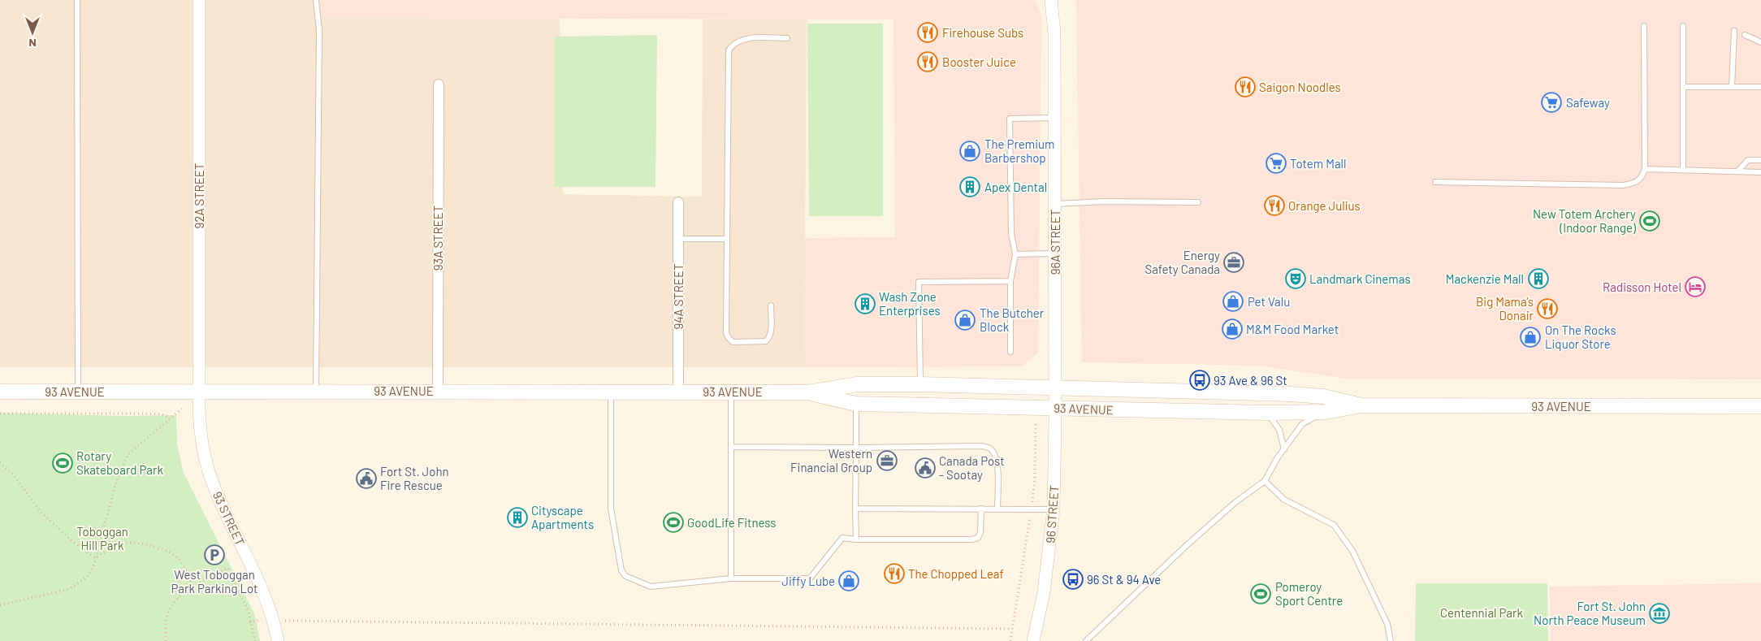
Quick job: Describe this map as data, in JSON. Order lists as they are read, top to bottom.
{
  "streets": {
    "main road": ["93 AVENUE"],
    "street": [
      "92A STREET",
      "93A STREET",
      "96A STREET",
      "94A STREET",
      "96 STREET",
      "93 STREET"
    ]
  },
  "crossings": [
    ["92A STREET", "93 AVENUE"],
    ["92A STREET", "93 STREET"],
    ["93A STREET", "93 AVENUE"],
    ["96A STREET", "93 AVENUE"],
    ["96A STREET", "96 STREET"],
    ["94A STREET", "93 AVENUE"],
    ["93 AVENUE", "96 STREET"],
    ["93 AVENUE", "93 STREET"]
  ],
  "parks": ["Toboggan Hill Park", "Centennial Park"],
  "places": {
    "restaurant": [
      "Firehouse Subs",
      "Booster Juice",
      "Saigon Noodles",
      "Orange Julius",
      "Big Mama’s Donair",
      "The Chopped Leaf"
    ],
    "supermarket": ["Safeway", "Totem Mall"],
    "shop": [
      "The Premium Barbershop",
      "Pet Valu",
      "The Butcher Block",
      "M&M Food Market",
      "On The Rocks Liquor Store",
      "Jiffy Lube"
    ],
    "building": [
      "Apex Dental",
      "Mackenzie Mall",
      "Wash Zone Enterprises",
      "Cityscape Apartments"
    ],
    "sports": [
      "New Totem Archery (Indoor Range)",
      "Rotary Skateboard Park",
      "GoodLife Fitness",
      "Pomeroy Sport Centre"
    ],
    "office": ["Energy Safety Canada", "Western Financial Group"],
    "theatre": ["Landmark Cinemas"],
    "hotel": ["Radisson Hotel"],
    "bus stop": ["93 Ave & 96 St", "96 St & 94 Ave"],
    "public building": ["Canada Post - Sootay", "Fort St. John Fire Rescue"],
    "parking": ["West Toboggan Park Parking Lot"],
    "museum": ["Fort St. John North Peace Museum"]
  },
  "north": "bottom"
}
